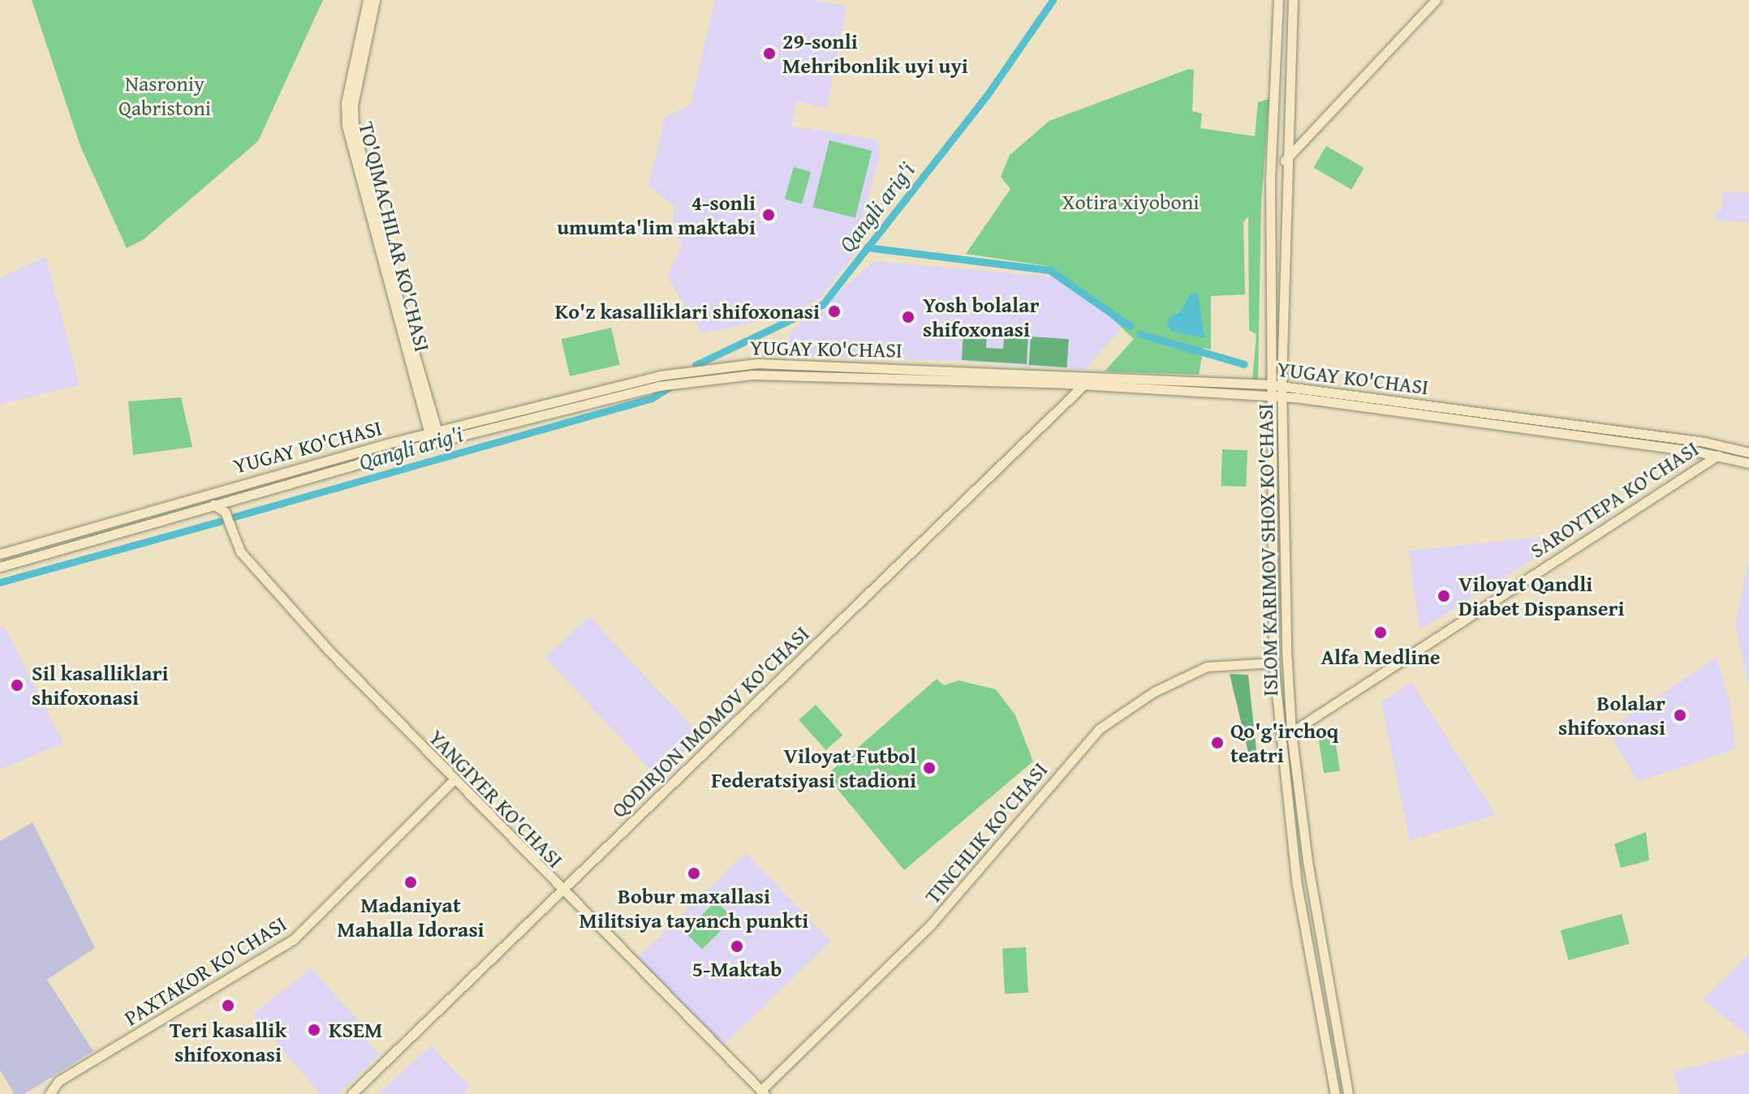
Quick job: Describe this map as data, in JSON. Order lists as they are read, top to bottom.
{
  "streets": {
    "main road": [
      "TO'QIMACHILAR KO'CHASI",
      "YUGAY KO'CHASI",
      "SAROYTEPA KO'CHASI",
      "ISLOM KARIMOV SHOX KO'CHASI",
      "QODIRJON IMOMOV KO'CHASI",
      "YANGIYER KO'CHASI",
      "TINCHLIK KO'CHASI",
      "PAXTAKOR KO'CHASI"
    ]
  },
  "crossings": [
    ["TO'QIMACHILAR KO'CHASI", "YUGAY KO'CHASI"],
    ["YUGAY KO'CHASI", "SAROYTEPA KO'CHASI"],
    ["YUGAY KO'CHASI", "ISLOM KARIMOV SHOX KO'CHASI"],
    ["YUGAY KO'CHASI", "QODIRJON IMOMOV KO'CHASI"],
    ["SAROYTEPA KO'CHASI", "ISLOM KARIMOV SHOX KO'CHASI"],
    ["ISLOM KARIMOV SHOX KO'CHASI", "TINCHLIK KO'CHASI"],
    ["QODIRJON IMOMOV KO'CHASI", "YANGIYER KO'CHASI"],
    ["YANGIYER KO'CHASI", "TINCHLIK KO'CHASI"],
    ["YANGIYER KO'CHASI", "PAXTAKOR KO'CHASI"]
  ],
  "water": ["Qangli arig'i"],
  "parks": ["Nasroniy Qabristoni", "Xotira xiyoboni"],
  "places": [
    "29-sonli Mehribonlik uyi uyi",
    "4-sonli umumta'lim maktabi",
    "Ko'z kasalliklari shifoxonasi",
    "Yosh bolalar shifoxonasi",
    "Viloyat Qandli Diabet Dispanseri",
    "Alfa Medline",
    "Sil kasalliklari shifoxonasi",
    "Bolalar shifoxonasi",
    "Qo'g'irchoq teatri",
    "Viloyat Futbol Federatsiyasi stadioni",
    "Bobur maxallasi Militsiya tayanch punkti",
    "Madaniyat Mahalla Idorasi",
    "5-Maktab",
    "Teri kasallik shifoxonasi",
    "KSEM"
  ]
}
